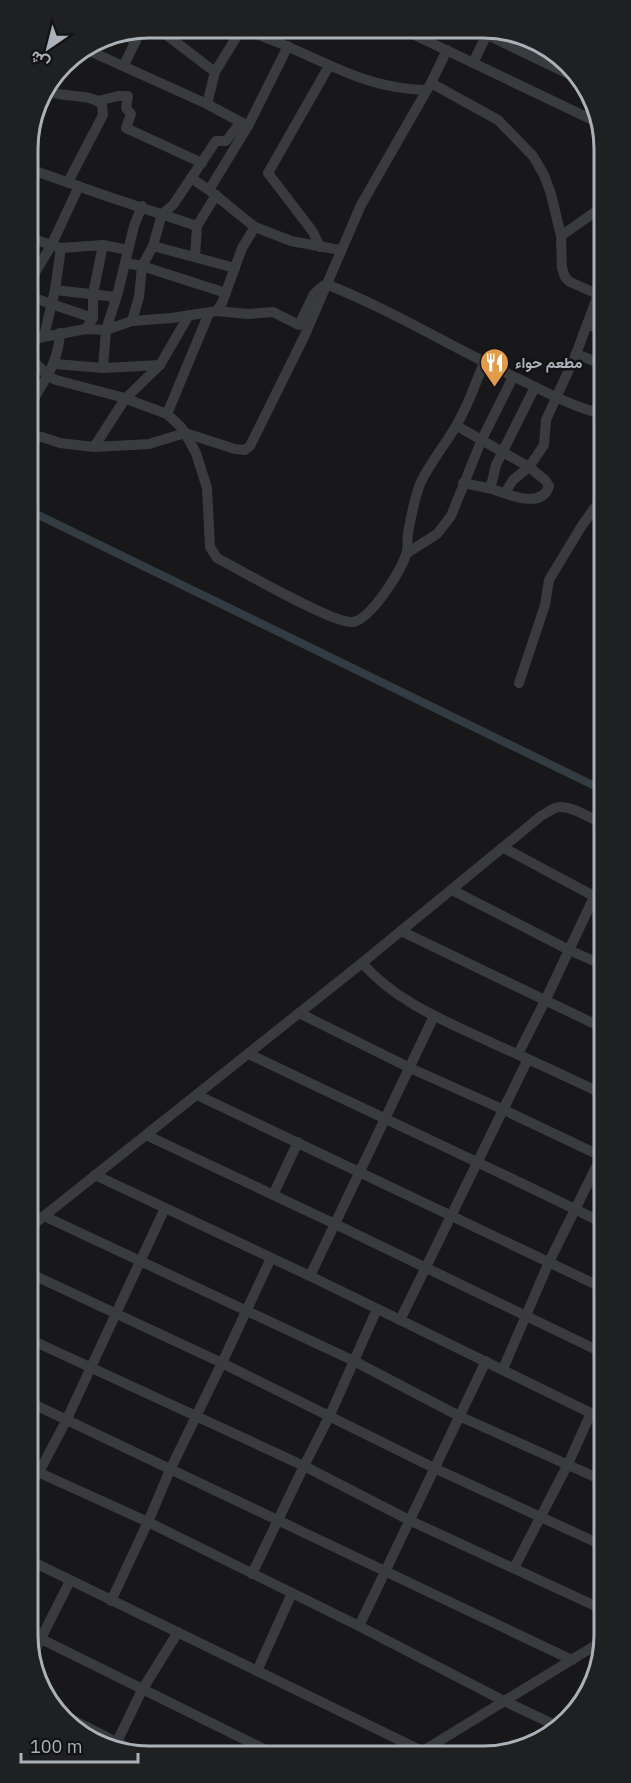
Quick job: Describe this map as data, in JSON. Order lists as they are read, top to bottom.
{
  "places": {
    "restaurant": ["مطعم حواء"]
  },
  "scale_bar": "100 m",
  "north": "bottom left"
}
